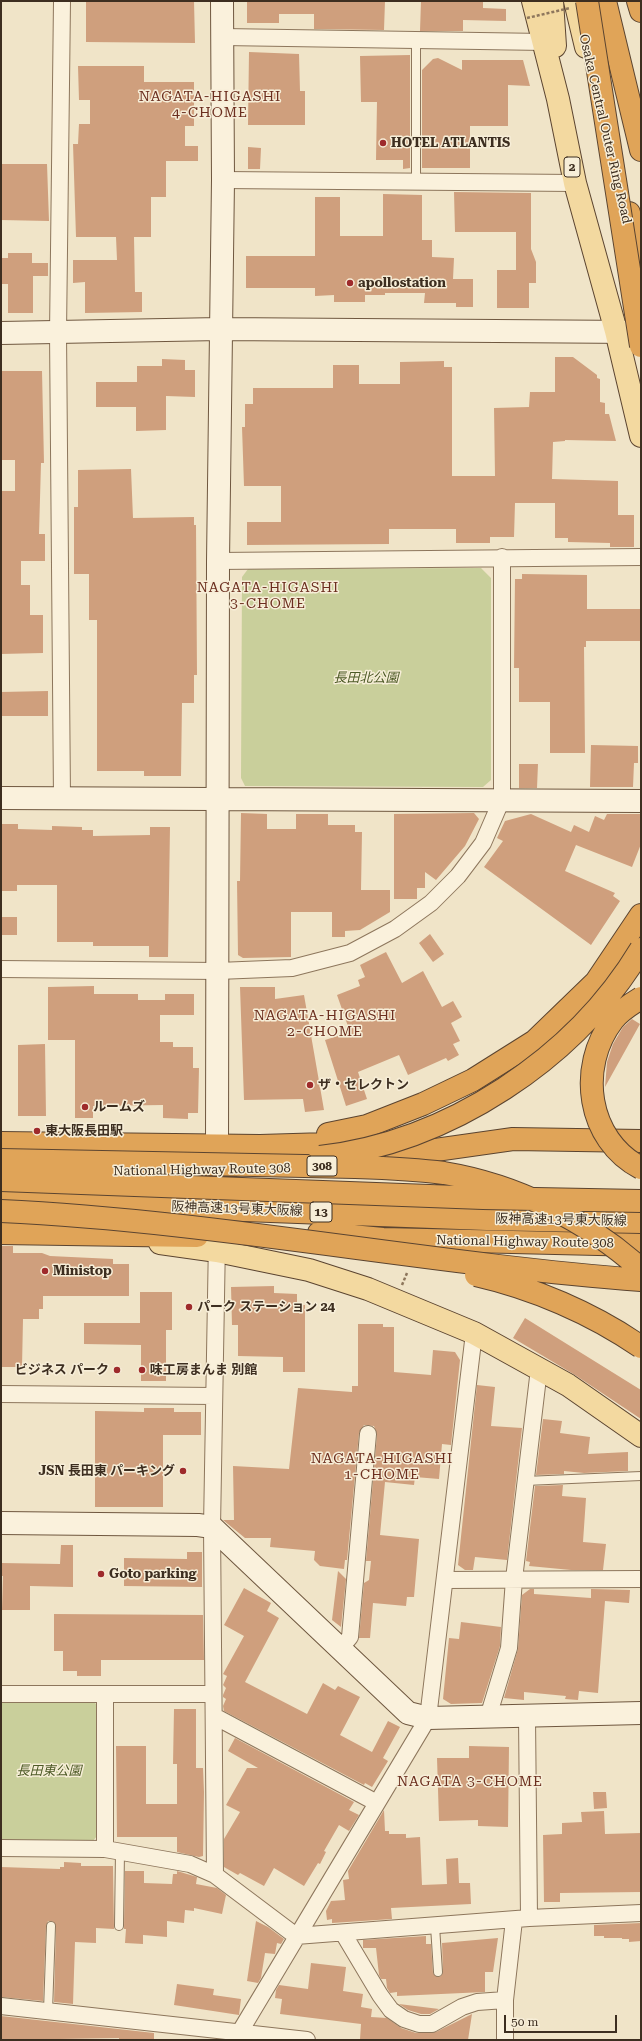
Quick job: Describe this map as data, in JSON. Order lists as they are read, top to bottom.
{
  "streets": {
    "highway": [
      "308",
      "National Highway Route 308",
      "阪神高速13号東大阪線",
      "13"
    ],
    "main road": ["Osaka Central Outer Ring Road", "2"]
  },
  "crossings": [
    ["308", "National Highway Route 308"]
  ],
  "districts": [
    "NAGATA-HIGASHI 4-CHOME",
    "NAGATA-HIGASHI 3-CHOME",
    "NAGATA-HIGASHI 2-CHOME",
    "NAGATA-HIGASHI 1-CHOME",
    "NAGATA 3-CHOME"
  ],
  "parks": ["長田北公園", "長田東公園"],
  "places": [
    "HOTEL ATLANTIS",
    "apollostation",
    "ザ・セレクトン",
    "ルームズ",
    "東大阪長田駅",
    "Ministop",
    "パーク ステーション 24",
    "ビジネス パーク",
    "味工房まんま 別館",
    "JSN 長田東 パーキング",
    "Goto parking"
  ],
  "scale_bar": "50 m"
}
